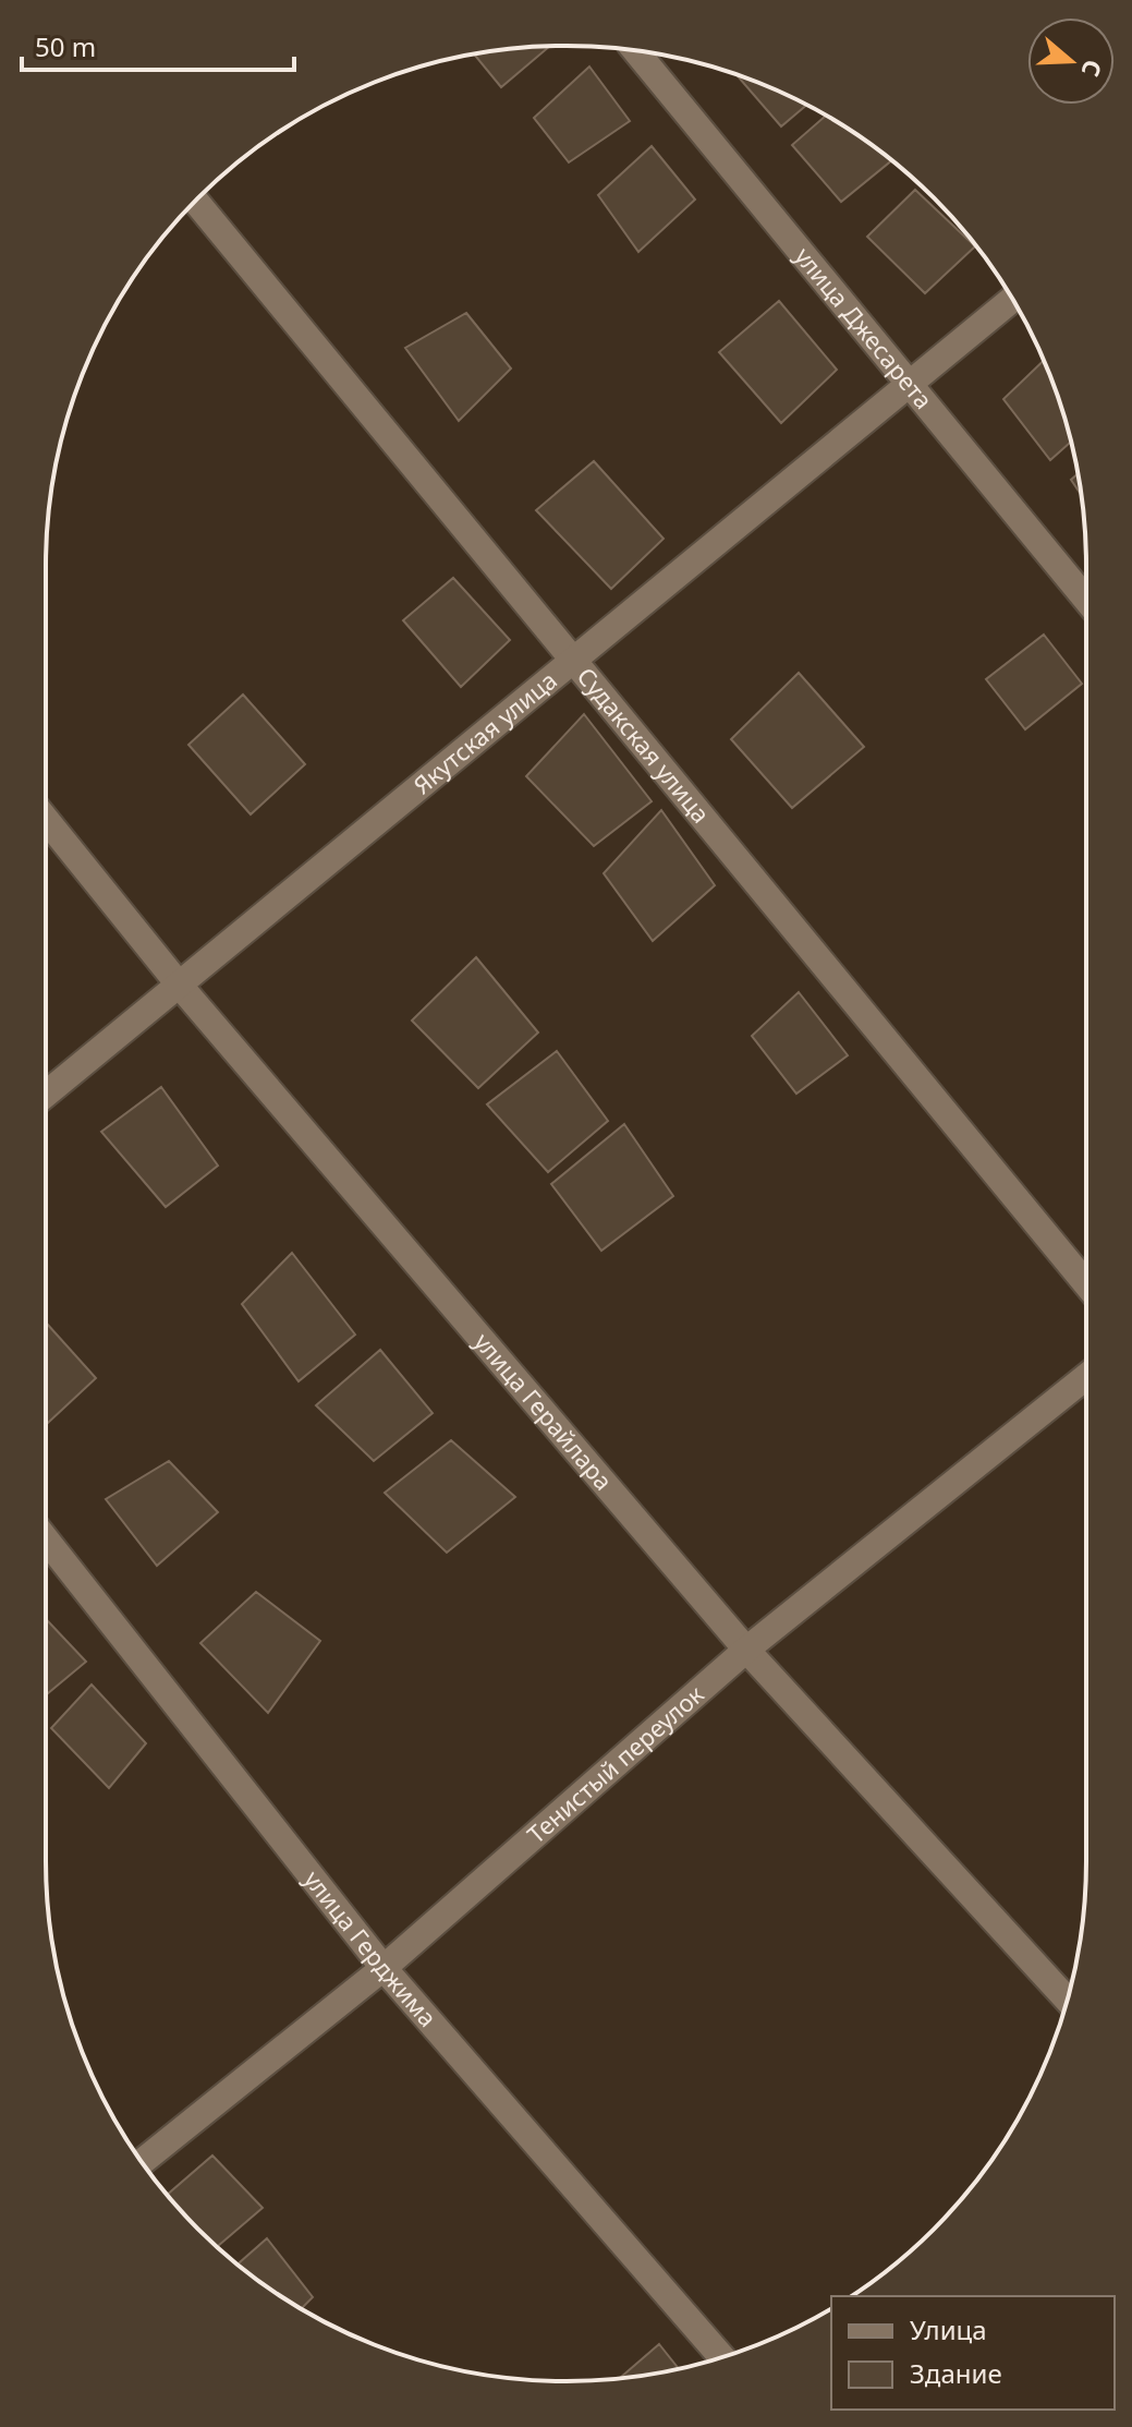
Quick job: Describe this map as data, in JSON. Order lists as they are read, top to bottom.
{
  "streets": {
    "street": [
      "улица Джесарета",
      "Якутская улица",
      "Судакская улица",
      "улица Герайлара",
      "Тенистый переулок",
      "улица Герджима"
    ]
  },
  "crossings": [
    ["улица Джесарета", "Якутская улица"],
    ["Якутская улица", "Судакская улица"],
    ["Якутская улица", "улица Герайлара"],
    ["улица Герайлара", "Тенистый переулок"],
    ["Тенистый переулок", "улица Герджима"]
  ],
  "legend": ["Улица", "Здание"],
  "scale_bar": "50 m",
  "north": "right"
}
